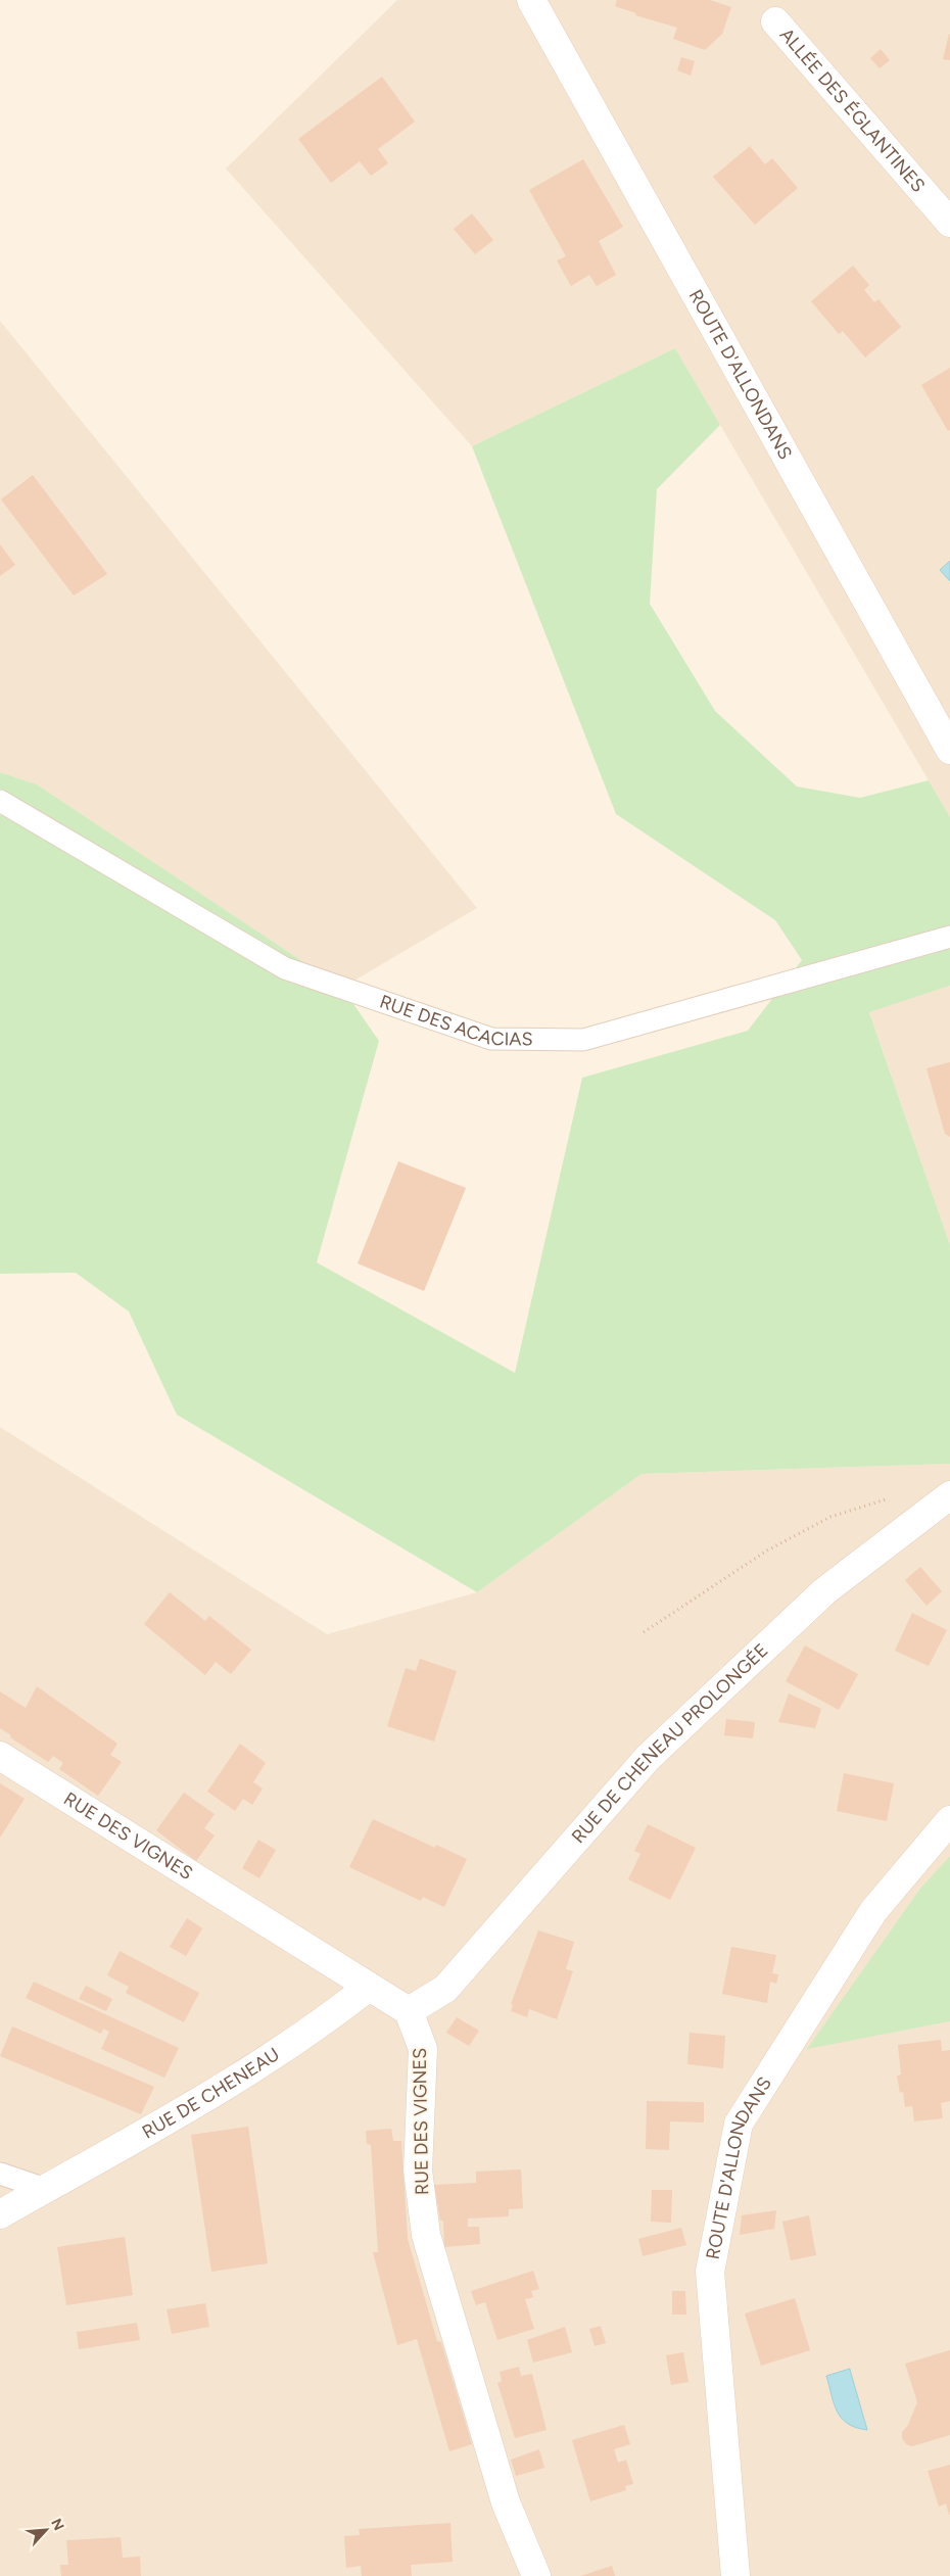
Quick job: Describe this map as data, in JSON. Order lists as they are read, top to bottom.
{
  "streets": {
    "street": [
      "ALLÉE DES ÉGLANTINES",
      "ROUTE D'ALLONDANS",
      "RUE DE CHENEAU PROLONGÉE",
      "RUE DES VIGNES",
      "RUE DE CHENEAU"
    ],
    "lane": ["RUE DES ACACIAS"]
  },
  "crossings": [
    ["RUE DE CHENEAU PROLONGÉE", "RUE DES VIGNES"],
    ["RUE DES VIGNES", "RUE DE CHENEAU"]
  ],
  "north": "top right"
}
